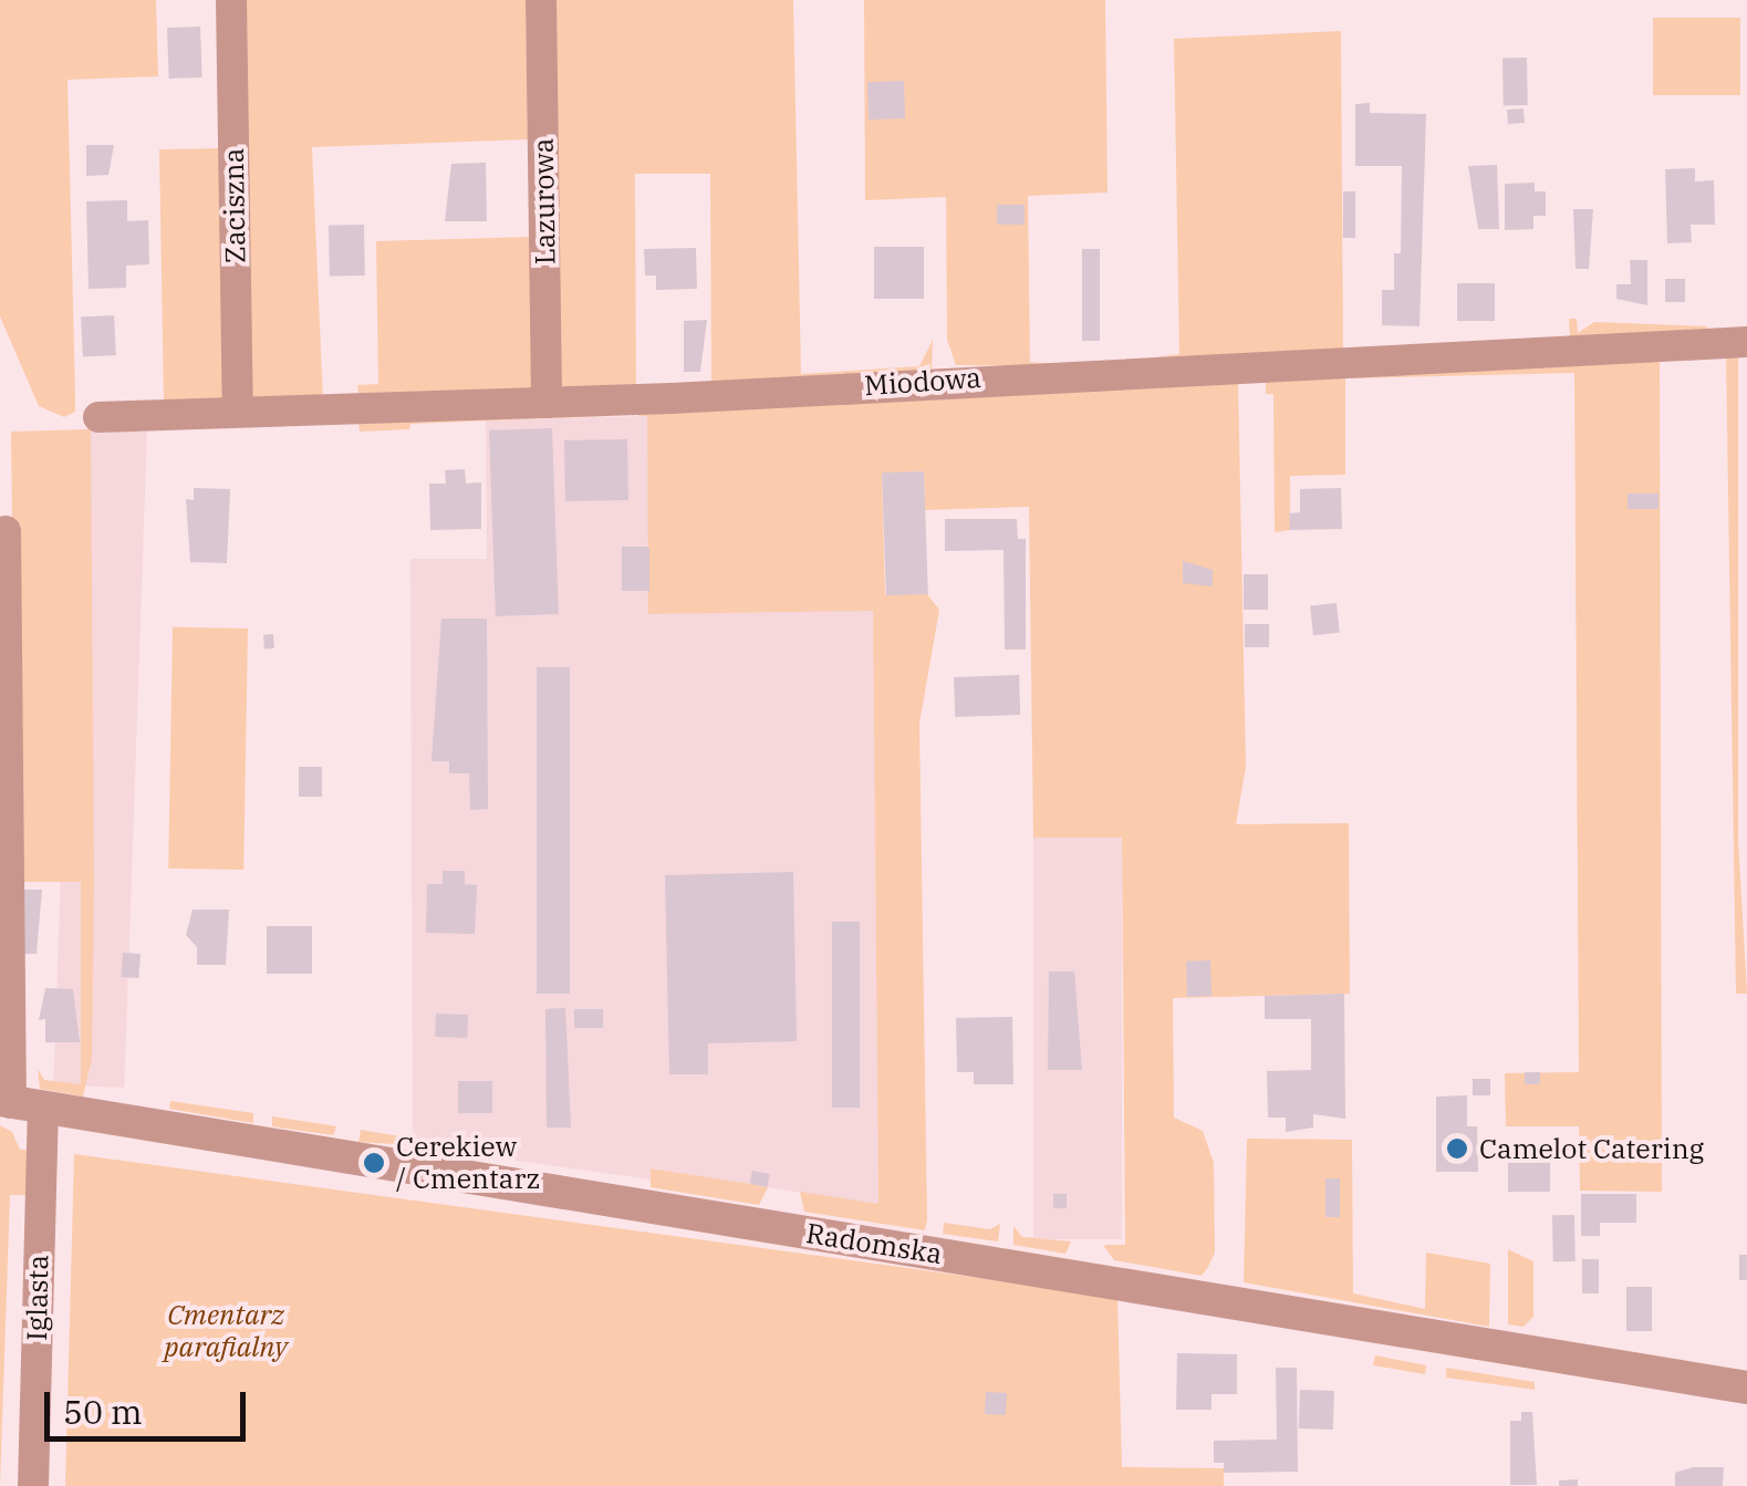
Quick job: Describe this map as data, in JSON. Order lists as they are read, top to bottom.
{
  "streets": {
    "street": [
      "Lazurowa",
      "Zaciszna",
      "Miodowa",
      "Radomska",
      "Iglasta"
    ]
  },
  "crossings": [
    ["Lazurowa", "Miodowa"],
    ["Zaciszna", "Miodowa"],
    ["Radomska", "Iglasta"]
  ],
  "parks": ["Cmentarz parafialny"],
  "places": ["Camelot Catering", "Cerekiew / Cmentarz"],
  "scale_bar": "50 m"
}
